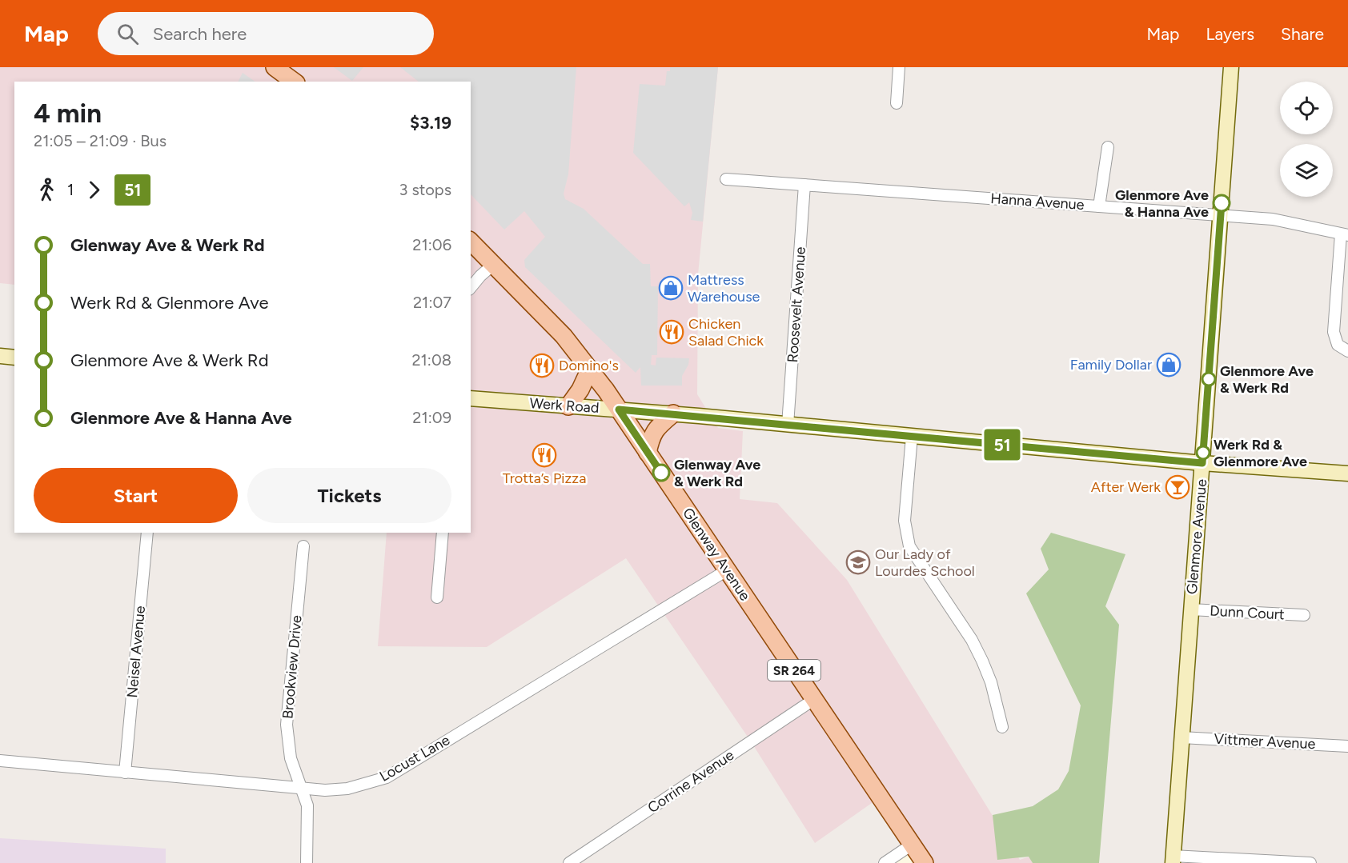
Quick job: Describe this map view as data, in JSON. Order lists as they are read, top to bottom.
{
  "streets": {
    "main road": ["Glenway Avenue", "SR 264"],
    "street": [
      "Hanna Avenue",
      "Roosevelt Avenue",
      "Werk Road",
      "Glenmore Avenue",
      "Dunn Court",
      "Neisel Avenue",
      "Brookview Drive",
      "Vittmer Avenue",
      "Locust Lane",
      "Corrine Avenue"
    ]
  },
  "crossings": [
    ["Hanna Avenue", "Roosevelt Avenue"],
    ["Hanna Avenue", "Glenmore Avenue"],
    ["Roosevelt Avenue", "Werk Road"],
    ["Werk Road", "Glenmore Avenue"],
    ["Werk Road", "Glenway Avenue"],
    ["Glenmore Avenue", "Dunn Court"],
    ["Glenmore Avenue", "Vittmer Avenue"],
    ["Glenway Avenue", "Locust Lane"],
    ["Glenway Avenue", "Corrine Avenue"],
    ["Neisel Avenue", "Locust Lane"],
    ["Brookview Drive", "Locust Lane"]
  ],
  "places": {
    "other": [
      "Glenmore Ave & Hanna Ave",
      "Glenmore Ave & Werk Rd",
      "Werk Rd & Glenmore Ave",
      "Glenway Ave & Werk Rd"
    ],
    "shop": ["Mattress Warehouse", "Family Dollar"],
    "restaurant": ["Chicken Salad Chick", "Domino's", "Trotta’s Pizza"],
    "bar": ["After Werk"],
    "school or university": ["Our Lady of Lourdes School"]
  },
  "lines": ["bus line 51"],
  "page": {
    "header": "Map",
    "search": "Search here",
    "nav": ["Map", "Layers", "Share"],
    "on_map": "51",
    "heading": ["4 min", "21:05 – 21:09 · Bus", "$3.19"],
    "legs": ["1", "51", "3 stops"],
    "list": [
      {
        "name": "Glenway Ave & Werk Rd",
        "value": "21:06"
      },
      {
        "name": "Werk Rd & Glenmore Ave",
        "value": "21:07"
      },
      {
        "name": "Glenmore Ave & Werk Rd",
        "value": "21:08"
      },
      {
        "name": "Glenmore Ave & Hanna Ave",
        "value": "21:09"
      }
    ],
    "buttons": ["Start", "Tickets"]
  }
}
